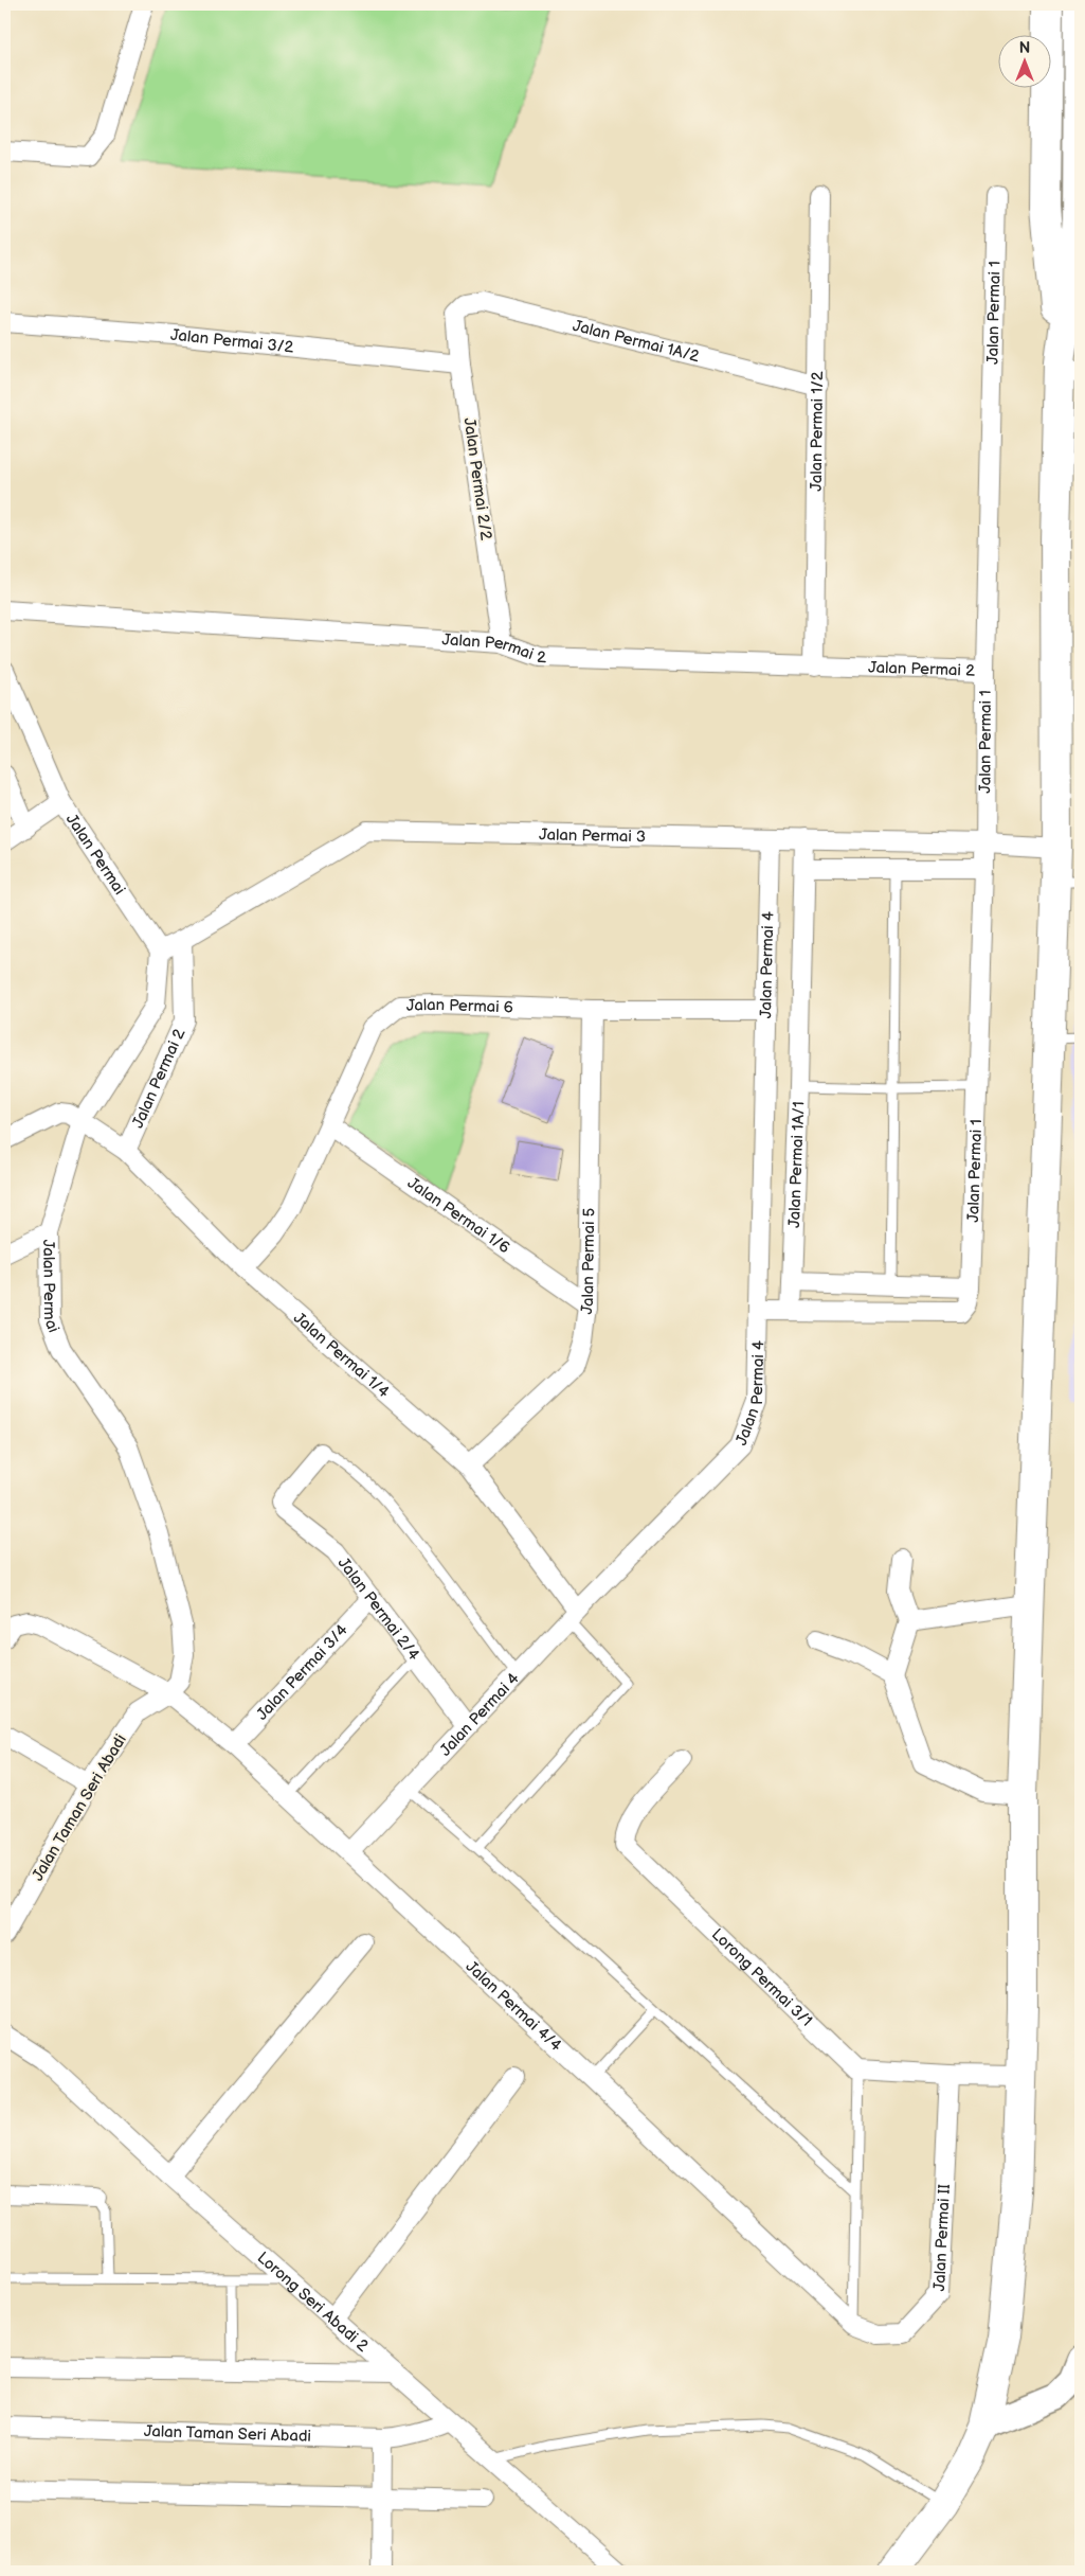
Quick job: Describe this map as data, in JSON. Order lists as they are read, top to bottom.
{
  "streets": {
    "street": [
      "Jalan Permai 1",
      "Jalan Permai 3/2",
      "Jalan Permai 1A/2",
      "Jalan Permai 1/2",
      "Jalan Permai 2/2",
      "Jalan Permai 2",
      "Jalan Permai 3",
      "Jalan Permai",
      "Jalan Permai 4",
      "Jalan Permai 6",
      "Jalan Permai 1A/1",
      "Jalan Permai 1/6",
      "Jalan Permai 5",
      "Jalan Permai 1/4",
      "Jalan Permai 2/4",
      "Jalan Permai 3/4",
      "Jalan Taman Seri Abadi",
      "Lorong Permai 3/1",
      "Jalan Permai 4/4",
      "Jalan Permai II",
      "Lorong Seri Abadi 2"
    ]
  },
  "crossings": [
    ["Jalan Permai 1", "Jalan Permai 2"],
    ["Jalan Permai 1", "Jalan Permai 3"],
    ["Jalan Permai 1", "Jalan Permai 1A/1"],
    ["Jalan Permai 3/2", "Jalan Permai 2/2"],
    ["Jalan Permai 1A/2", "Jalan Permai 1/2"],
    ["Jalan Permai 1A/2", "Jalan Permai 2/2"],
    ["Jalan Permai 1/2", "Jalan Permai 2"],
    ["Jalan Permai 2/2", "Jalan Permai 2"],
    ["Jalan Permai 2", "Jalan Permai 3"],
    ["Jalan Permai 2", "Jalan Permai 1/4"],
    ["Jalan Permai 3", "Jalan Permai"],
    ["Jalan Permai 3", "Jalan Permai 4"],
    ["Jalan Permai 3", "Jalan Permai 1A/1"],
    ["Jalan Permai", "Jalan Permai 1/4"],
    ["Jalan Permai", "Jalan Taman Seri Abadi"],
    ["Jalan Permai", "Jalan Permai 4/4"],
    ["Jalan Permai 4", "Jalan Permai 6"],
    ["Jalan Permai 4", "Jalan Permai 1/4"],
    ["Jalan Permai 4", "Jalan Permai 2/4"],
    ["Jalan Permai 4", "Jalan Permai 4/4"],
    ["Jalan Permai 6", "Jalan Permai 1/6"],
    ["Jalan Permai 6", "Jalan Permai 5"],
    ["Jalan Permai 6", "Jalan Permai 1/4"],
    ["Jalan Permai 1/6", "Jalan Permai 5"],
    ["Jalan Permai 5", "Jalan Permai 1/4"],
    ["Jalan Permai 2/4", "Jalan Permai 3/4"],
    ["Jalan Permai 3/4", "Jalan Permai 4/4"],
    ["Jalan Taman Seri Abadi", "Jalan Permai 4/4"],
    ["Jalan Taman Seri Abadi", "Lorong Seri Abadi 2"],
    ["Jalan Permai 4/4", "Jalan Permai II"]
  ],
  "north": "top"
}
